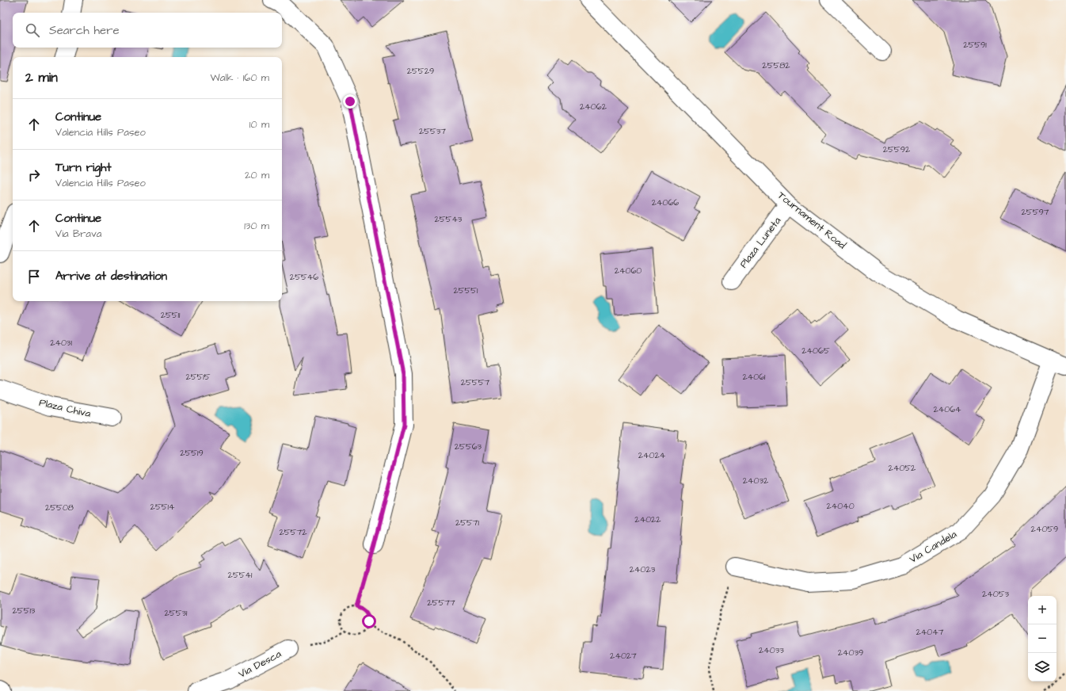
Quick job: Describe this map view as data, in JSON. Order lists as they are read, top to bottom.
{
  "streets": {
    "street": [
      "Tournament Road",
      "Plaza Luneta",
      "Plaza Chiva",
      "Via Candela",
      "Via Desca"
    ]
  },
  "crossings": [
    ["Tournament Road", "Plaza Luneta"],
    ["Tournament Road", "Via Candela"]
  ],
  "house_numbers": [
    "25591",
    "25582",
    "25529",
    "24062",
    "25537",
    "25592",
    "24066",
    "25597",
    "25543",
    "24060",
    "25546",
    "25551",
    "25511",
    "24031",
    "24065",
    "25515",
    "24061",
    "25557",
    "24064",
    "25563",
    "25519",
    "24024",
    "24052",
    "24032",
    "24040",
    "25514",
    "25508",
    "24022",
    "25571",
    "24059",
    "25572",
    "24023",
    "25541",
    "24053",
    "25577",
    "25513",
    "25531",
    "24047",
    "24033",
    "24039",
    "24027"
  ],
  "page": {
    "search": "Search here",
    "heading": ["2 min", "Walk · 160 m"],
    "list": [
      ["Continue", "Valencia Hills Paseo", "10 m"],
      ["Turn right", "Valencia Hills Paseo", "20 m"],
      ["Continue", "Via Brava", "130 m"],
      "Arrive at destination"
    ],
    "map_buttons": ["+", "−"]
  }
}
